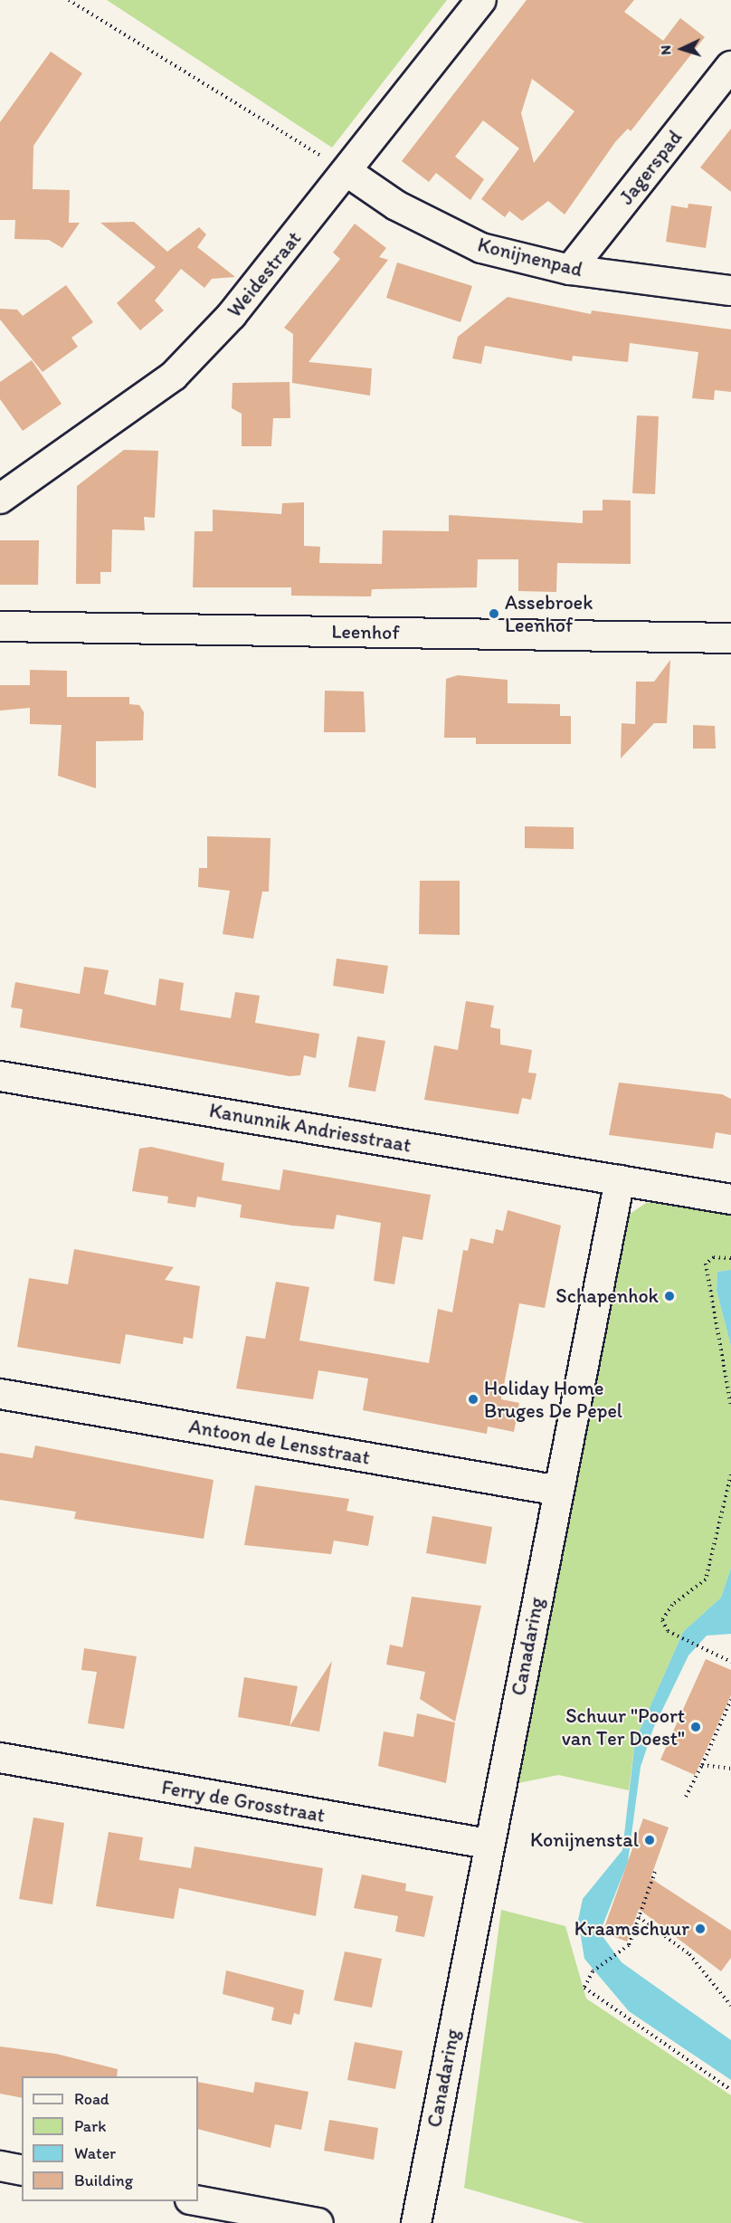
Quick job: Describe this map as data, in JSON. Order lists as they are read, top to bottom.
{
  "streets": {
    "street": [
      "Jagerspad",
      "Konijnenpad",
      "Weidestraat",
      "Leenhof",
      "Kanunnik Andriesstraat",
      "Antoon de Lensstraat",
      "Canadaring",
      "Ferry de Grosstraat"
    ]
  },
  "crossings": [
    ["Jagerspad", "Konijnenpad"],
    ["Konijnenpad", "Weidestraat"],
    ["Kanunnik Andriesstraat", "Canadaring"],
    ["Antoon de Lensstraat", "Canadaring"],
    ["Canadaring", "Ferry de Grosstraat"]
  ],
  "places": [
    "Assebroek Leenhof",
    "Schapenhok",
    "Holiday Home Bruges De Pepel",
    "Schuur \"Poort van Ter Doest\"",
    "Konijnenstal",
    "Kraamschuur"
  ],
  "legend": [
    "Road",
    "Park",
    "Water",
    "Building"
  ],
  "north": "left"
}
